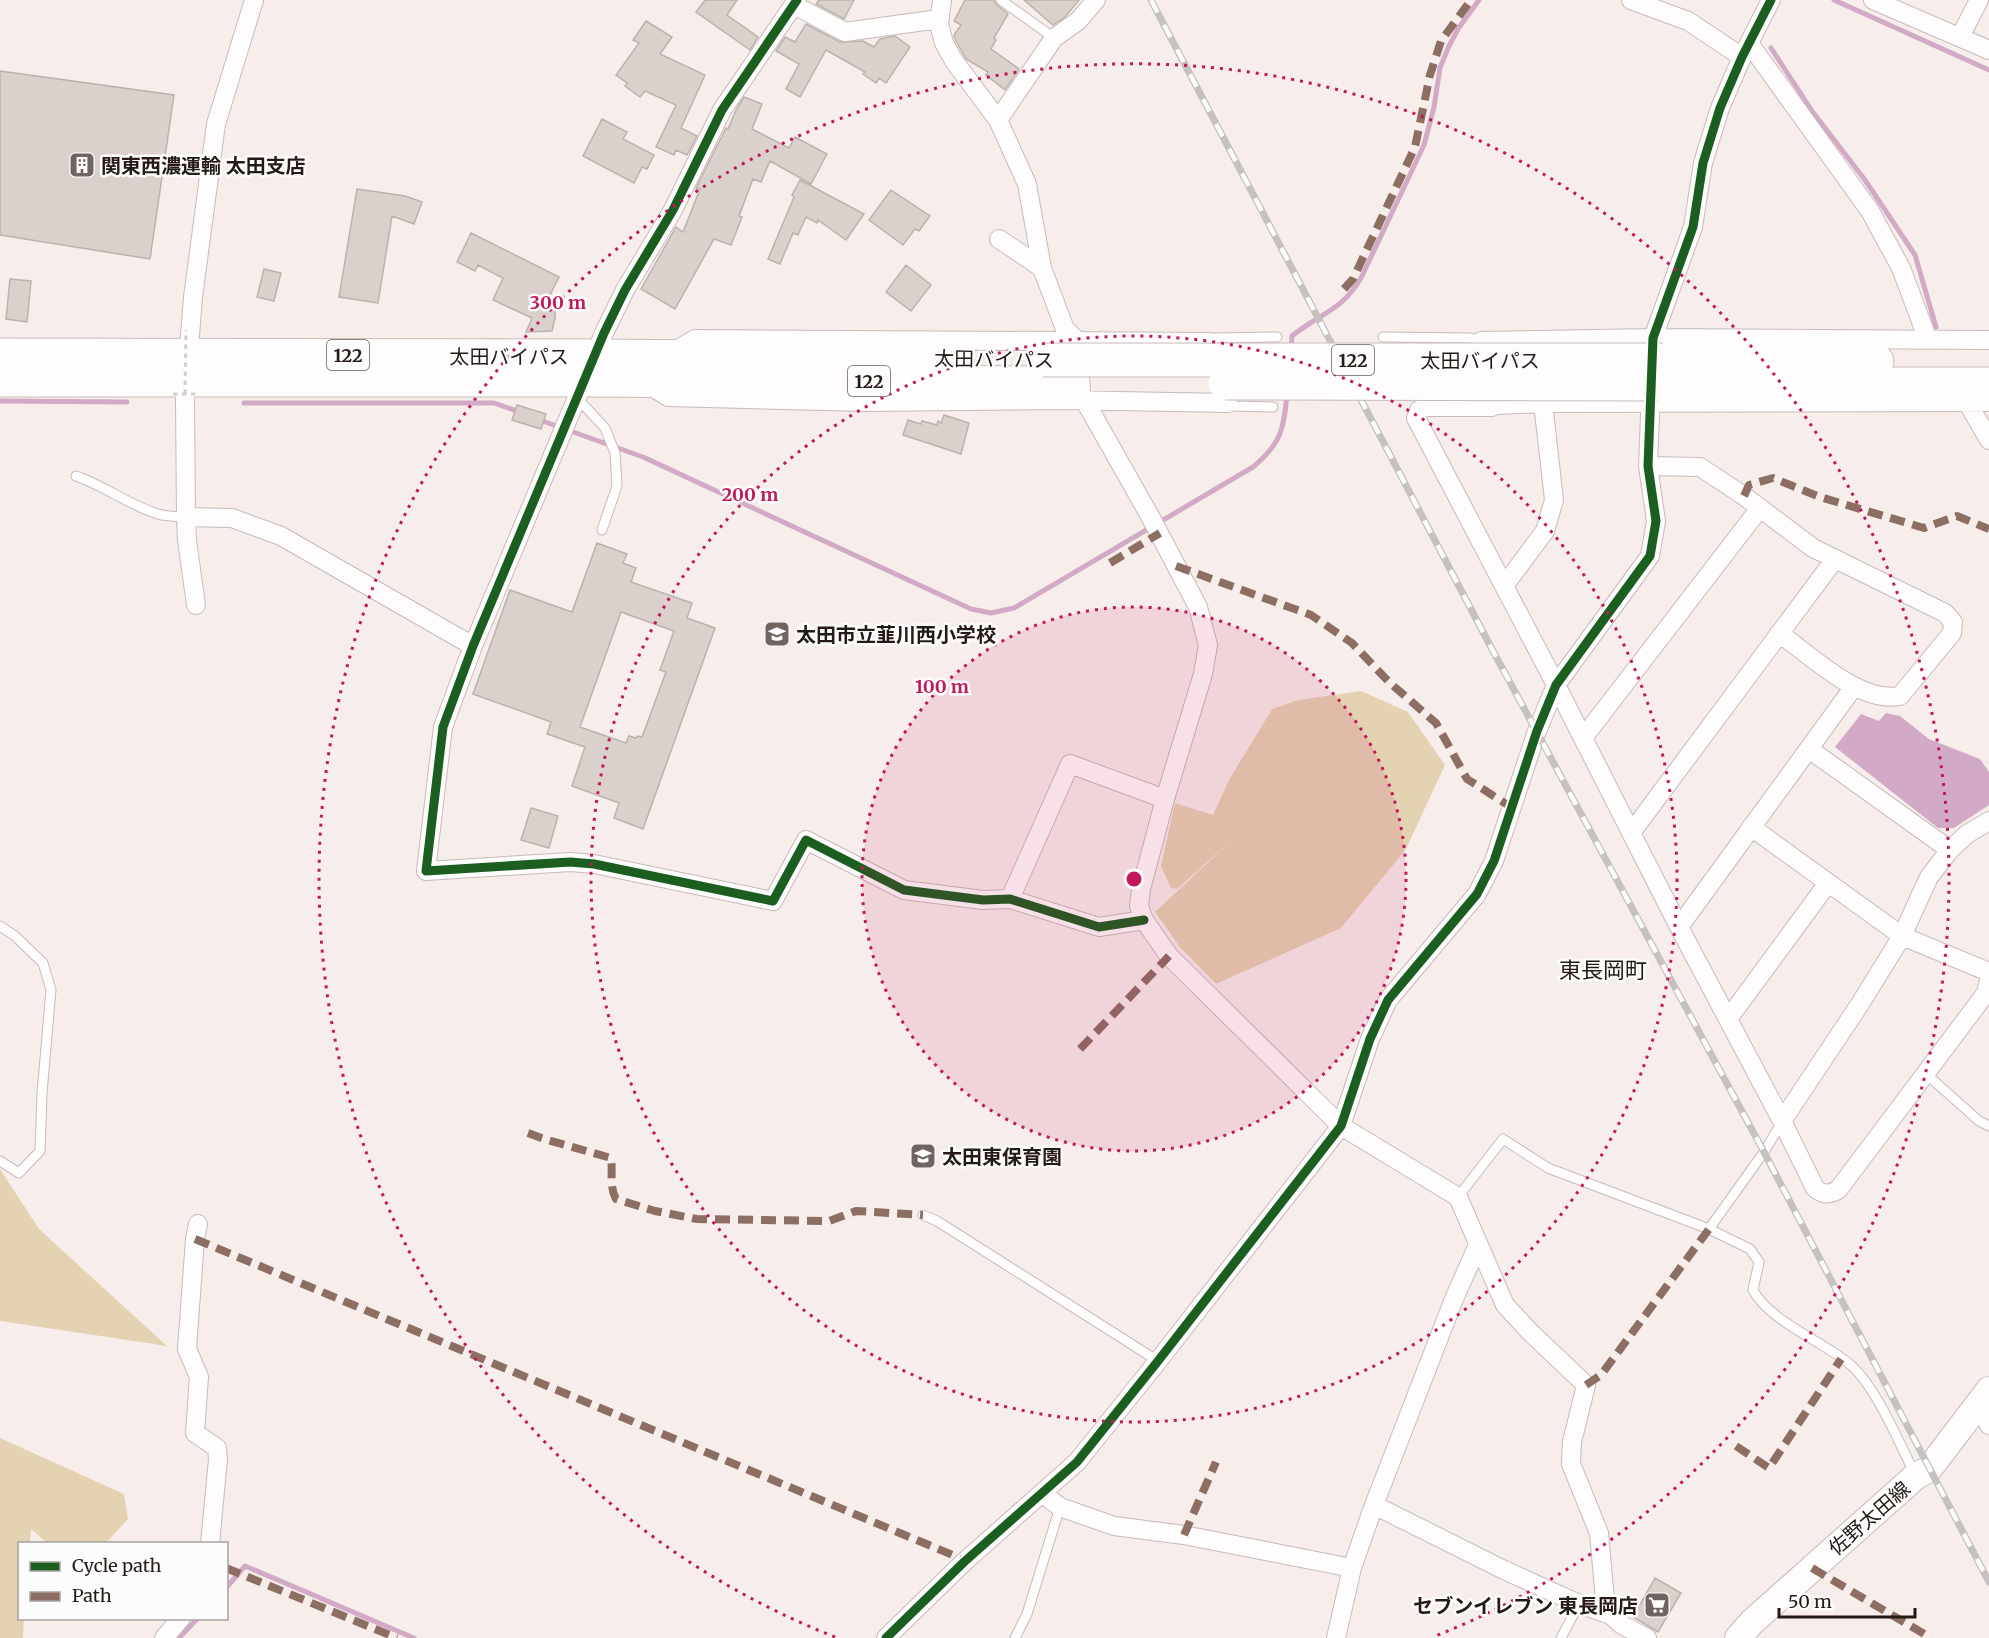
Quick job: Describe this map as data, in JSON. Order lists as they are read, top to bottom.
{
  "streets": {
    "highway": ["122", "太田バイパス"],
    "main road": ["佐野太田線"]
  },
  "districts": ["東長岡町"],
  "places": {
    "building": ["関東西濃運輸 太田支店"],
    "school or university": ["太田市立韮川西小学校", "太田東保育園"],
    "supermarket": ["セブンイレブン 東長岡店"]
  },
  "legend": ["Cycle path", "Path"],
  "scale_bar": "50 m",
  "rings": ["300 m", "200 m", "100 m"]
}
